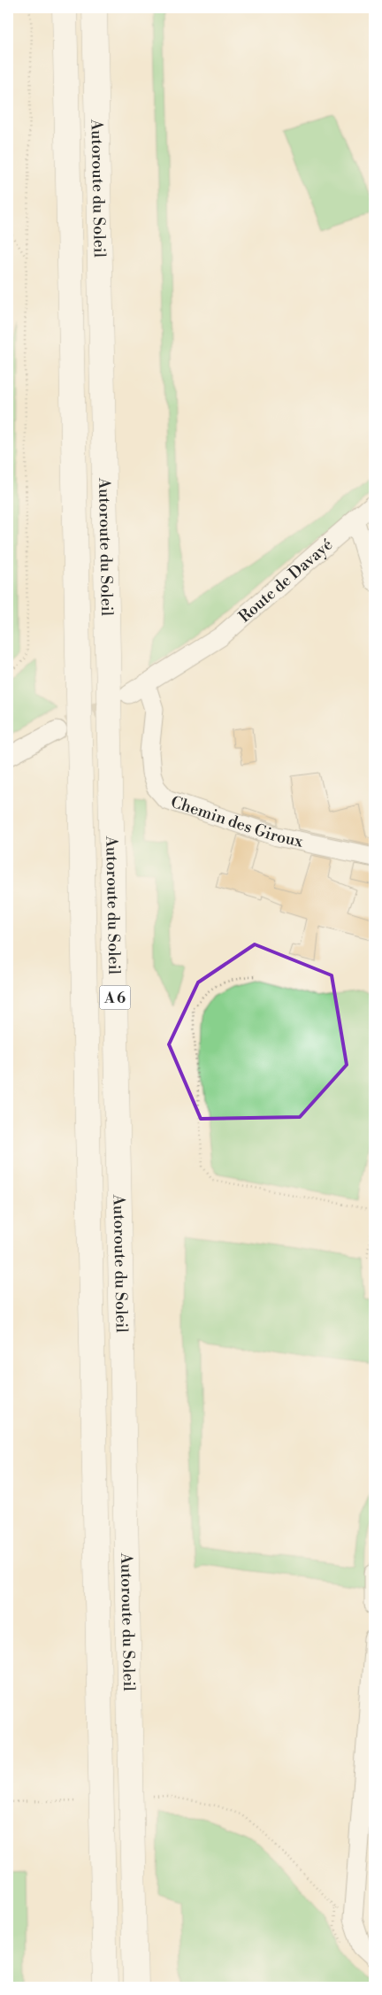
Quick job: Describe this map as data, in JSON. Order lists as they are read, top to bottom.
{
  "streets": {
    "highway": ["Autoroute du Soleil", "A 6"],
    "street": ["Route de Davayé", "Chemin des Giroux"]
  },
  "crossings": [
    ["Route de Davayé", "Chemin des Giroux"]
  ]
}
